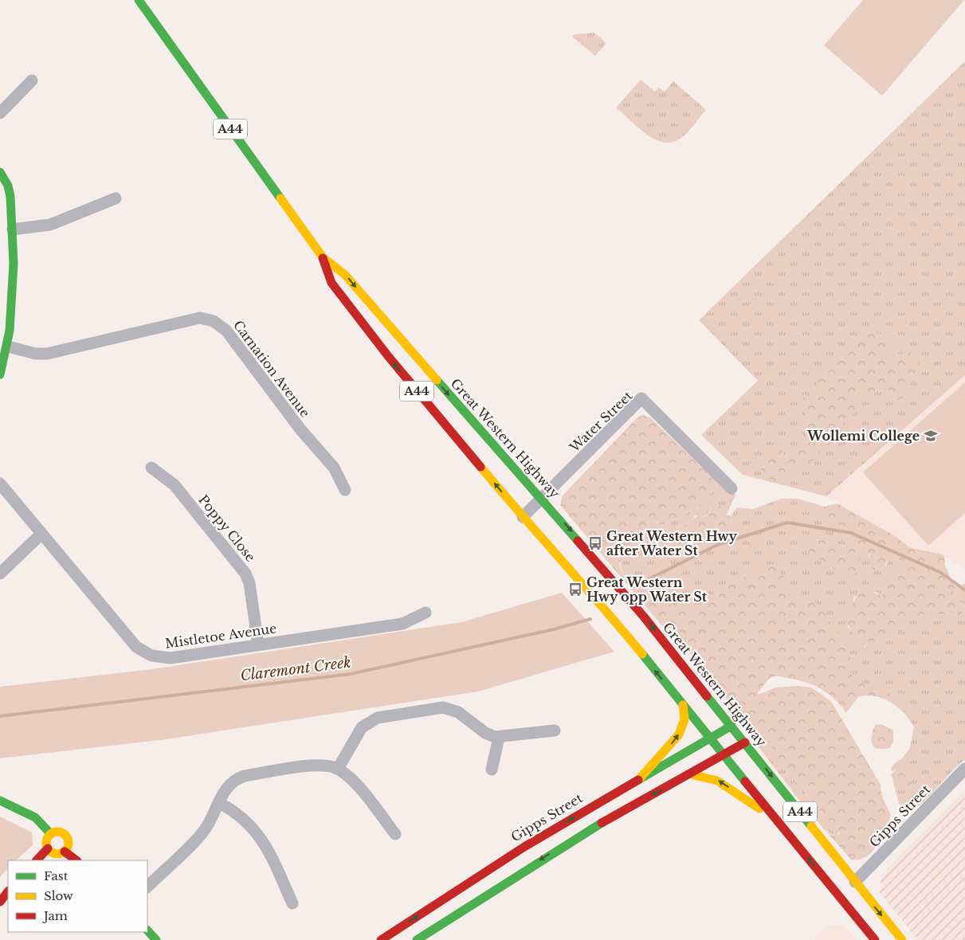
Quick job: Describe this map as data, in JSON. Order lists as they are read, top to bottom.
{
  "streets": {
    "main road": ["A44", "Great Western Highway", "Gipps Street"],
    "street": [
      "Carnation Avenue",
      "Water Street",
      "Poppy Close",
      "Mistletoe Avenue"
    ]
  },
  "crossings": [
    ["Water Street", "Great Western Highway"],
    ["Great Western Highway", "Gipps Street"],
    ["Poppy Close", "Mistletoe Avenue"]
  ],
  "water": ["Claremont Creek"],
  "places": {
    "school or university": ["Wollemi College"],
    "bus stop": ["Great Western Hwy after Water St", "Great Western Hwy opp Water St"]
  },
  "legend": ["Fast", "Slow", "Jam"]
}
